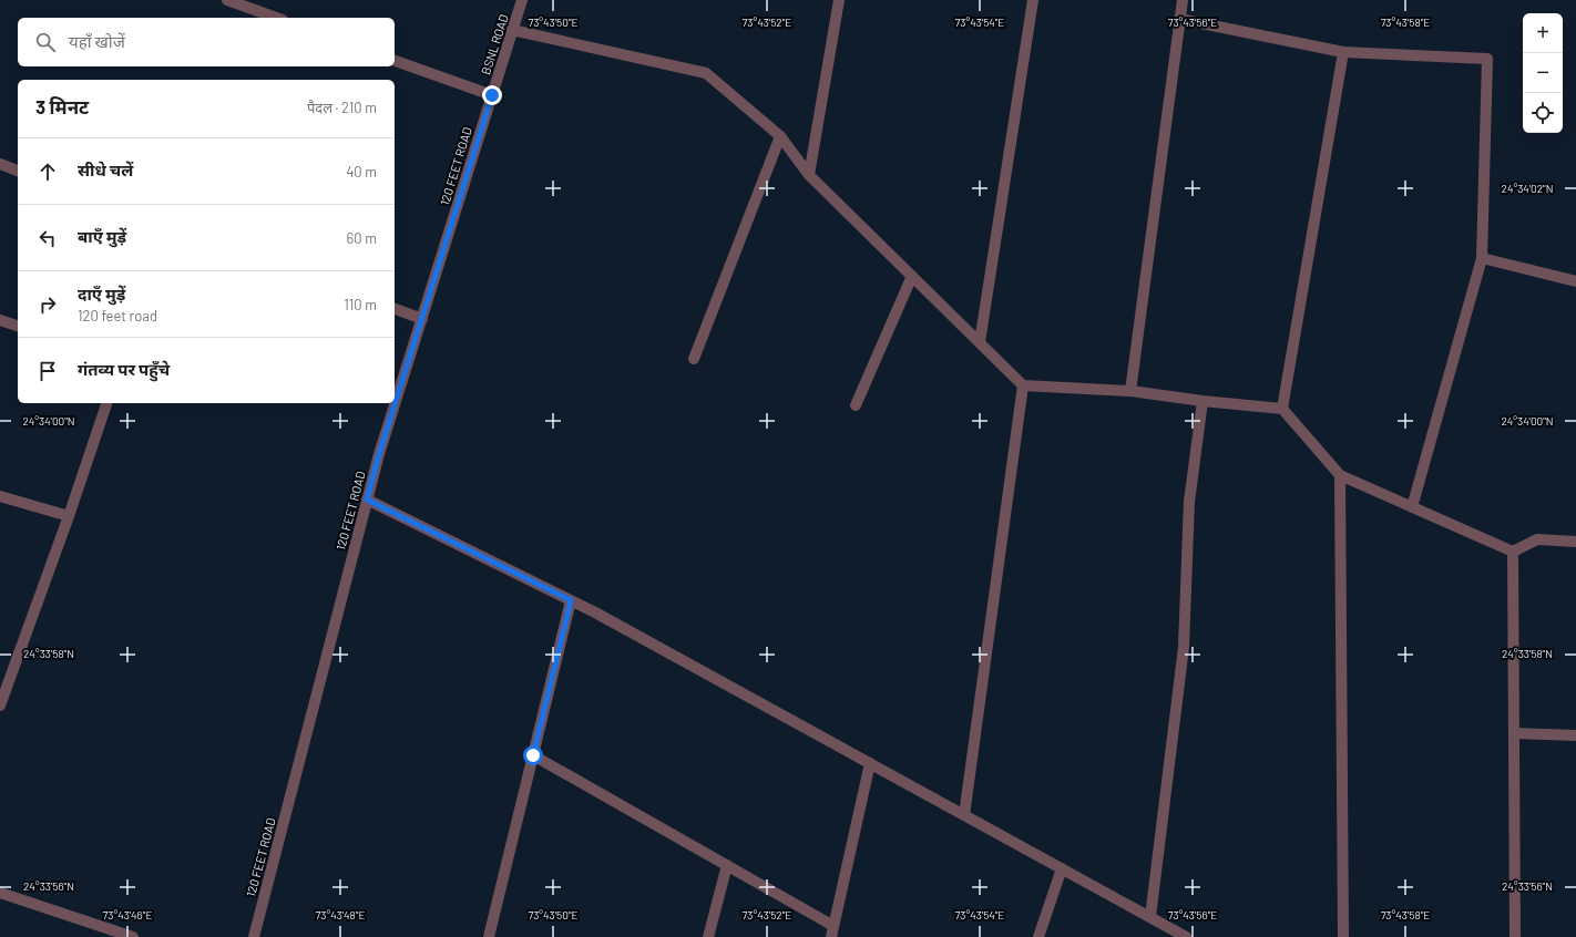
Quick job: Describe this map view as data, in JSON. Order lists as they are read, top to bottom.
{
  "streets": {
    "street": ["BSNL ROAD", "120 FEET ROAD"]
  },
  "crossings": [
    ["BSNL ROAD", "120 FEET ROAD"]
  ],
  "page": {
    "map_buttons": ["+", "−"],
    "search": "यहाँ खोजें",
    "heading": ["3 मिनट", "पैदल · 210 m"],
    "list": [
      ["सीधे चलें", "40 m"],
      ["बाएँ मुड़ें", "60 m"],
      ["दाएँ मुड़ें", "120 feet road", "110 m"],
      "गंतव्य पर पहुँचे"
    ]
  },
  "coordinates": [
    "73°43'50\"E",
    "73°43'52\"E",
    "73°43'54\"E",
    "73°43'56\"E",
    "73°43'58\"E",
    "24°34'02\"N",
    "24°34'00\"N",
    "24°33'58\"N",
    "24°33'56\"N",
    "73°43'46\"E",
    "73°43'48\"E"
  ]
}
